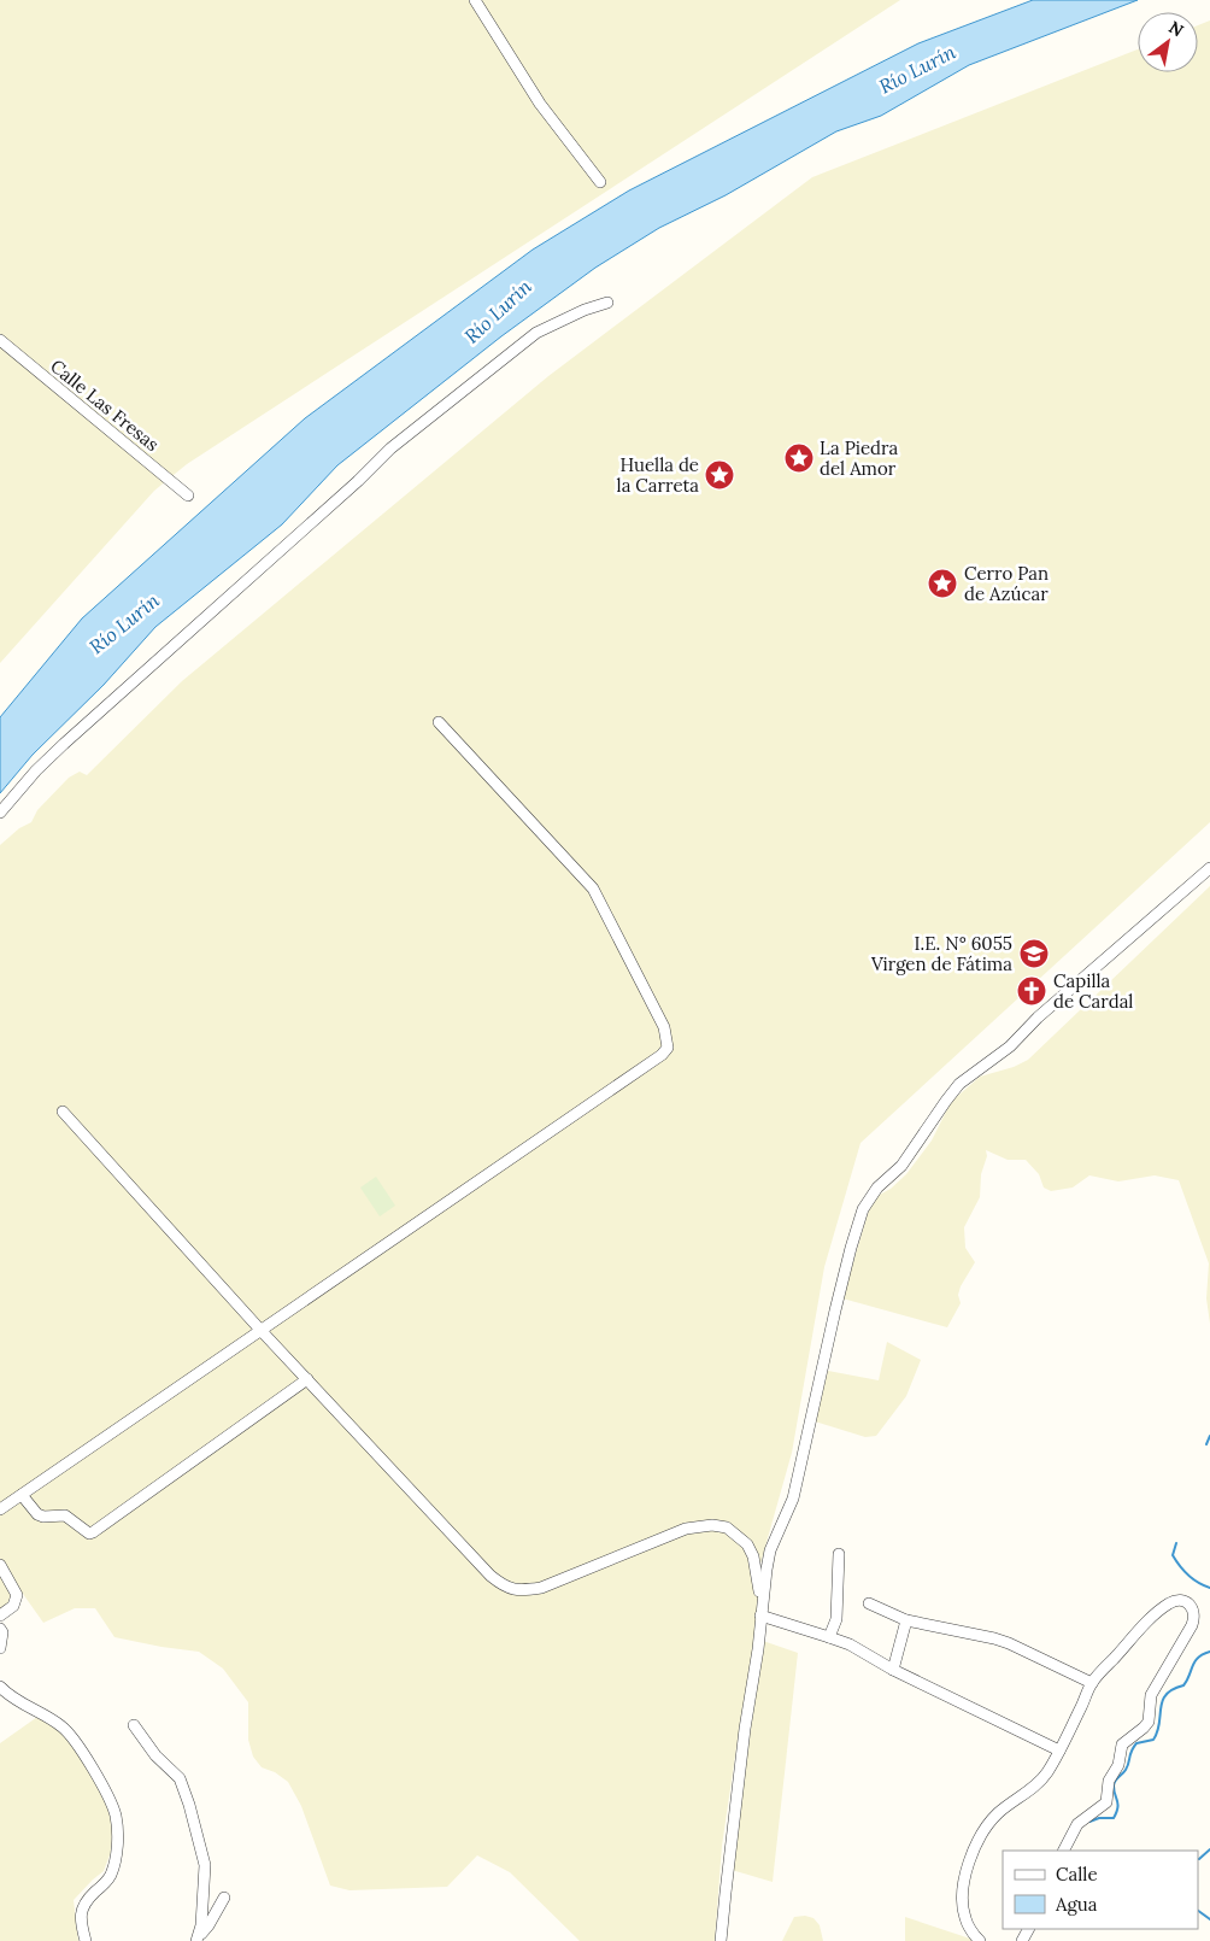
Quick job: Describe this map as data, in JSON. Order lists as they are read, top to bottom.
{
  "streets": {
    "street": ["Calle Las Fresas"]
  },
  "water": ["Río Lurín"],
  "places": {
    "place": ["La Piedra del Amor", "Huella de la Carreta", "Cerro Pan de Azúcar"],
    "school or university": ["I.E. N° 6055 Virgen de Fátima"],
    "church": ["Capilla de Cardal"]
  },
  "legend": ["Calle", "Agua"],
  "north": "top right"
}
